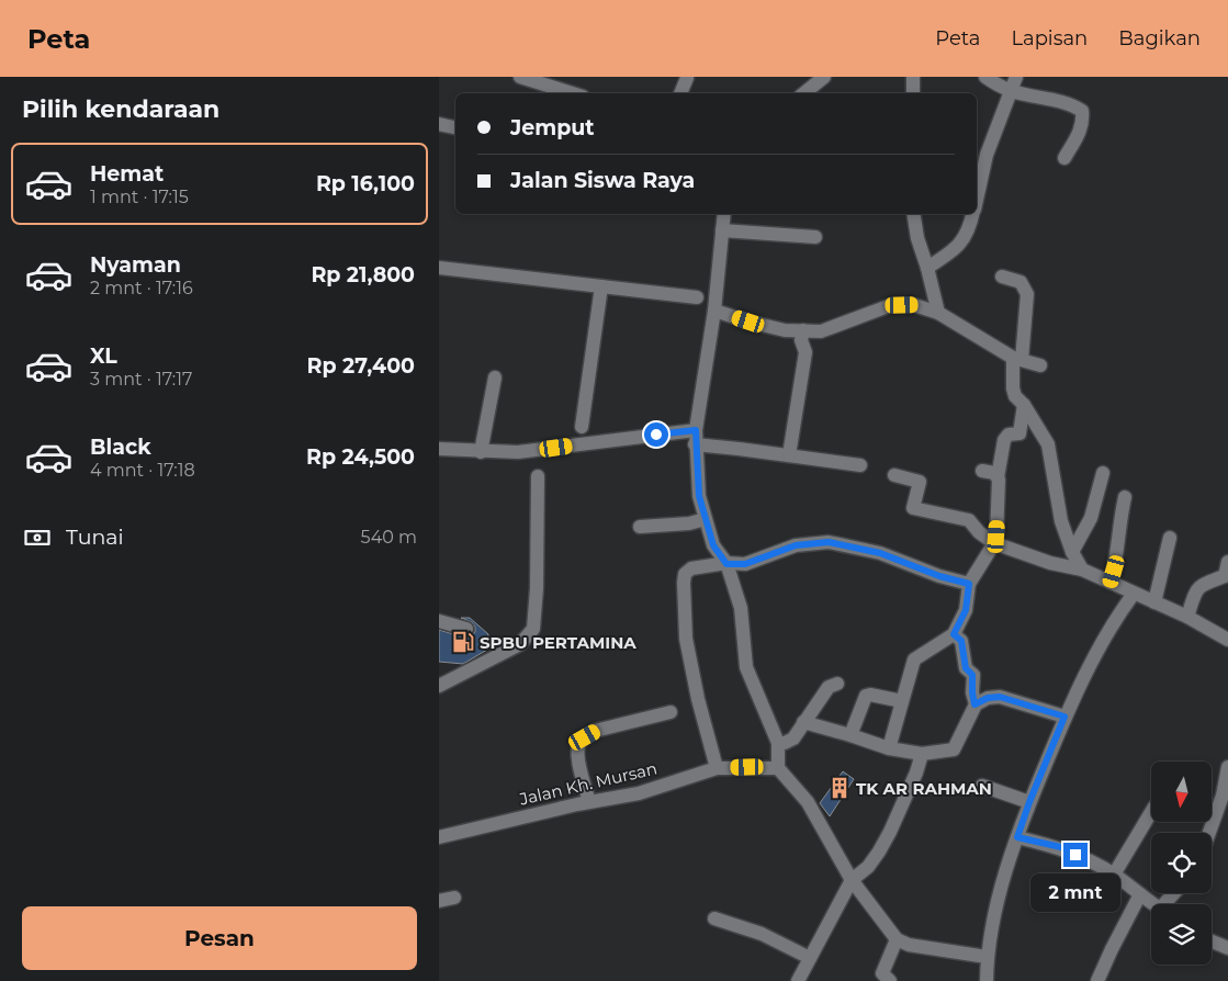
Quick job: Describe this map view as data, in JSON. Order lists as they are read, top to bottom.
{
  "streets": {
    "street": ["Jalan Kh. Mursan"]
  },
  "places": {
    "fuel station": ["SPBU PERTAMINA"],
    "building": ["TK AR RAHMAN"]
  },
  "north": "bottom",
  "page": {
    "header": "Peta",
    "nav": ["Peta", "Lapisan", "Bagikan"],
    "heading": "Pilih kendaraan",
    "banner": ["Jemput", "Jalan Siswa Raya"],
    "list": [
      {
        "name": "Hemat",
        "note": "1 mnt · 17:15",
        "value": "Rp 16,100"
      },
      {
        "name": "Nyaman",
        "note": "2 mnt · 17:16",
        "value": "Rp 21,800"
      },
      {
        "name": "XL",
        "note": "3 mnt · 17:17",
        "value": "Rp 27,400"
      },
      {
        "name": "Black",
        "note": "4 mnt · 17:18",
        "value": "Rp 24,500"
      }
    ],
    "pay": ["Tunai", "540 m"],
    "bubble": "2 mnt",
    "buttons": "Pesan"
  }
}
